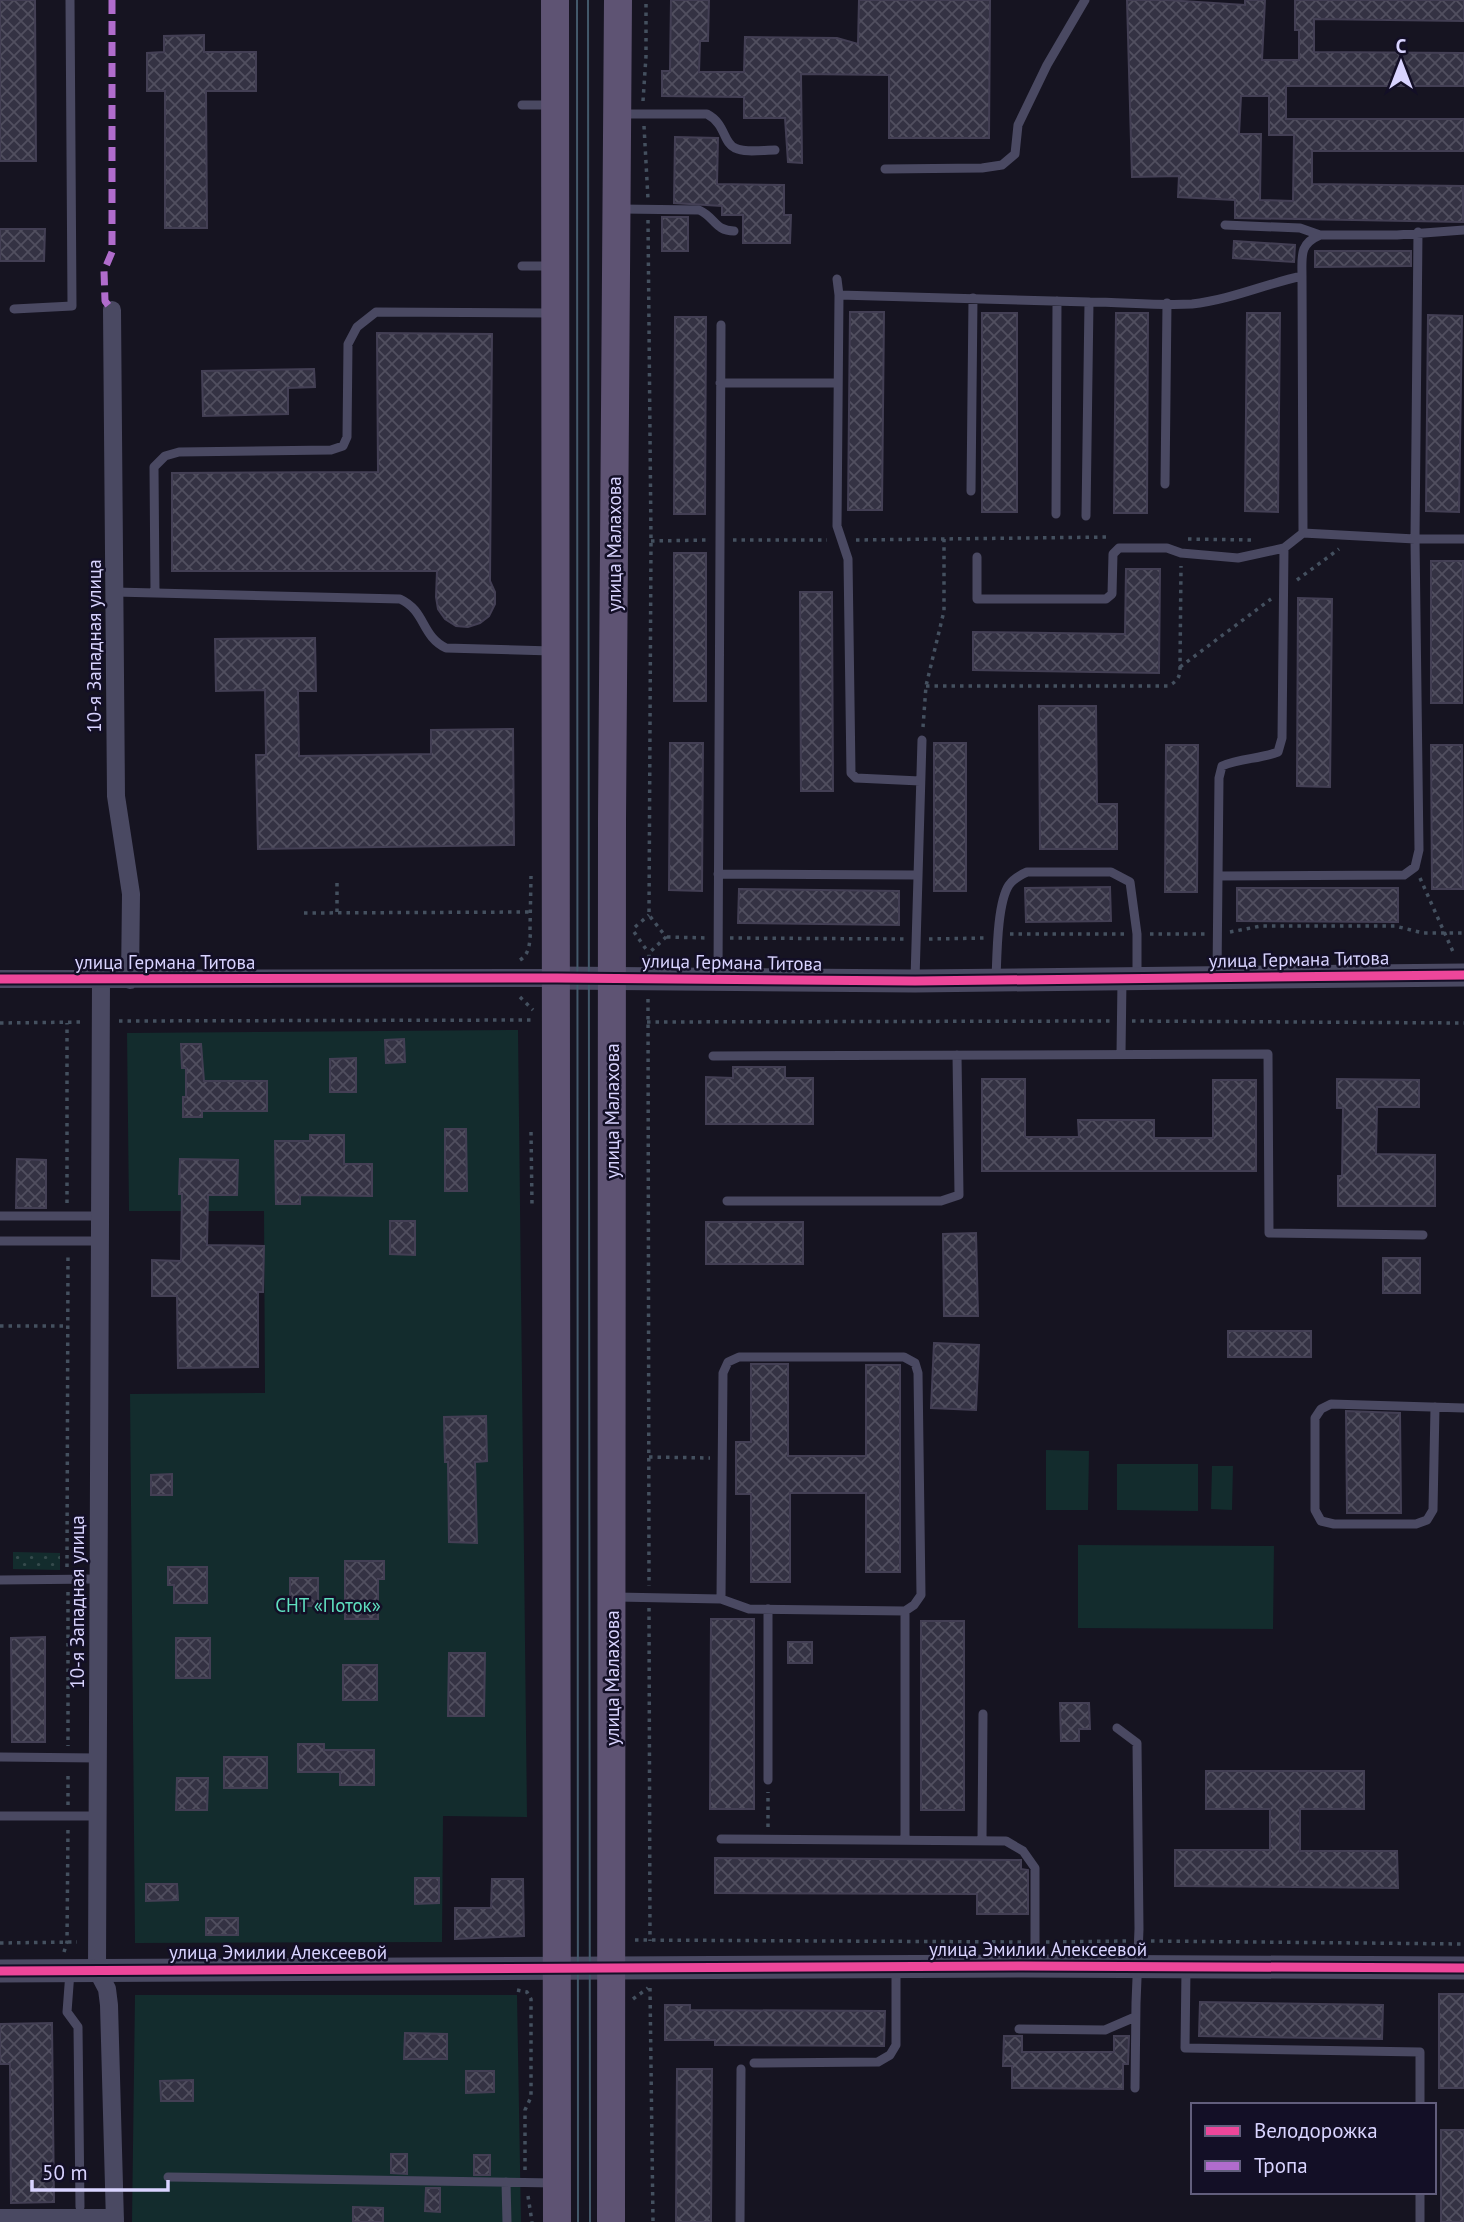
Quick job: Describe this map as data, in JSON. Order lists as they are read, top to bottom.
{
  "streets": {
    "main road": ["улица Малахова"],
    "street": ["10-я Западная улица", "улица Германа Титова", "улица Эмилии Алексеевой"]
  },
  "crossings": [
    ["улица Малахова", "улица Германа Титова"],
    ["улица Малахова", "улица Эмилии Алексеевой"],
    ["10-я Западная улица", "улица Германа Титова"],
    ["10-я Западная улица", "улица Эмилии Алексеевой"]
  ],
  "parks": ["СНТ «Поток»"],
  "legend": ["Велодорожка", "Тропа"],
  "scale_bar": "50 m",
  "north": "top"
}
